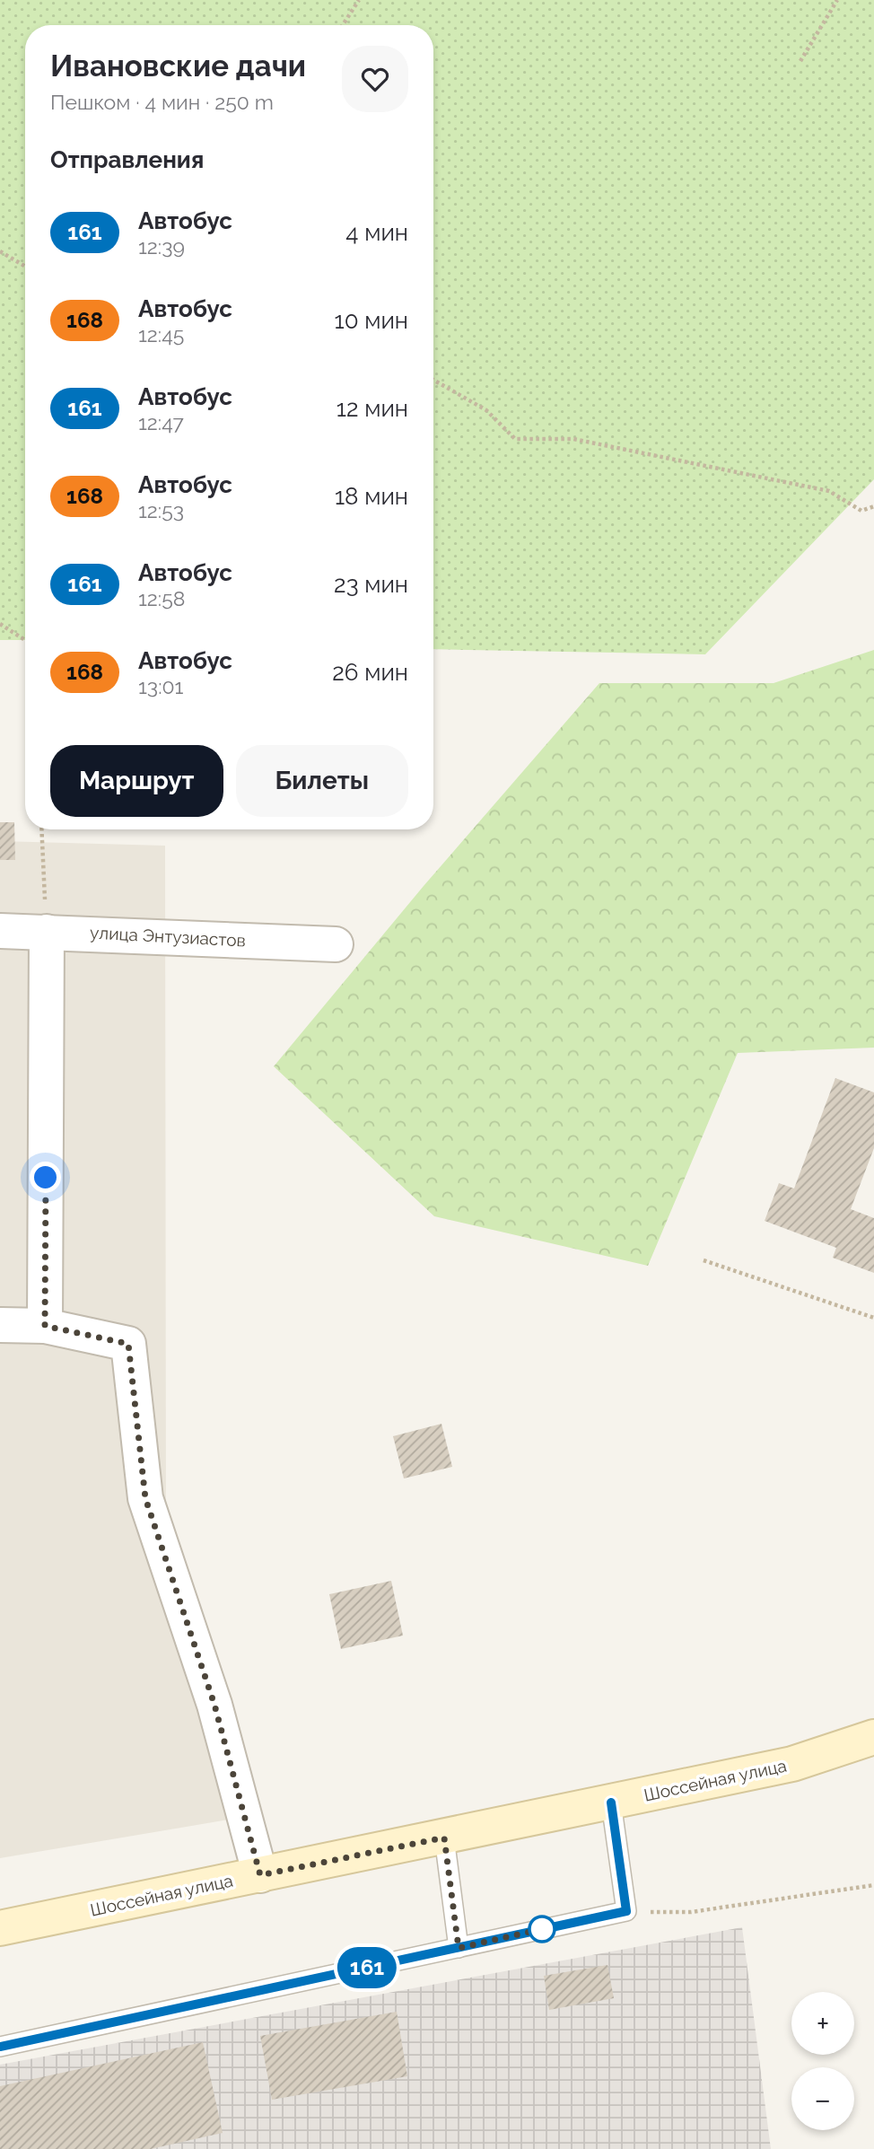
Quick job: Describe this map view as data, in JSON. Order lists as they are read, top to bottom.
{
  "streets": {
    "main road": ["Шоссейная улица"],
    "street": ["улица Энтузиастов"]
  },
  "lines": ["bus line 161"],
  "page": {
    "on_map": "161",
    "heading": [
      ["Ивановские дачи", "Пешком · 4 мин · 250 m"],
      "Отправления"
    ],
    "list": [
      {
        "mark": "161",
        "name": "Автобус",
        "note": "12:39",
        "value": "4 мин"
      },
      {
        "mark": "168",
        "name": "Автобус",
        "note": "12:45",
        "value": "10 мин"
      },
      {
        "mark": "161",
        "name": "Автобус",
        "note": "12:47",
        "value": "12 мин"
      },
      {
        "mark": "168",
        "name": "Автобус",
        "note": "12:53",
        "value": "18 мин"
      },
      {
        "mark": "161",
        "name": "Автобус",
        "note": "12:58",
        "value": "23 мин"
      },
      {
        "mark": "168",
        "name": "Автобус",
        "note": "13:01",
        "value": "26 мин"
      }
    ],
    "buttons": ["Маршрут", "Билеты"],
    "map_buttons": ["+", "−"]
  }
}
